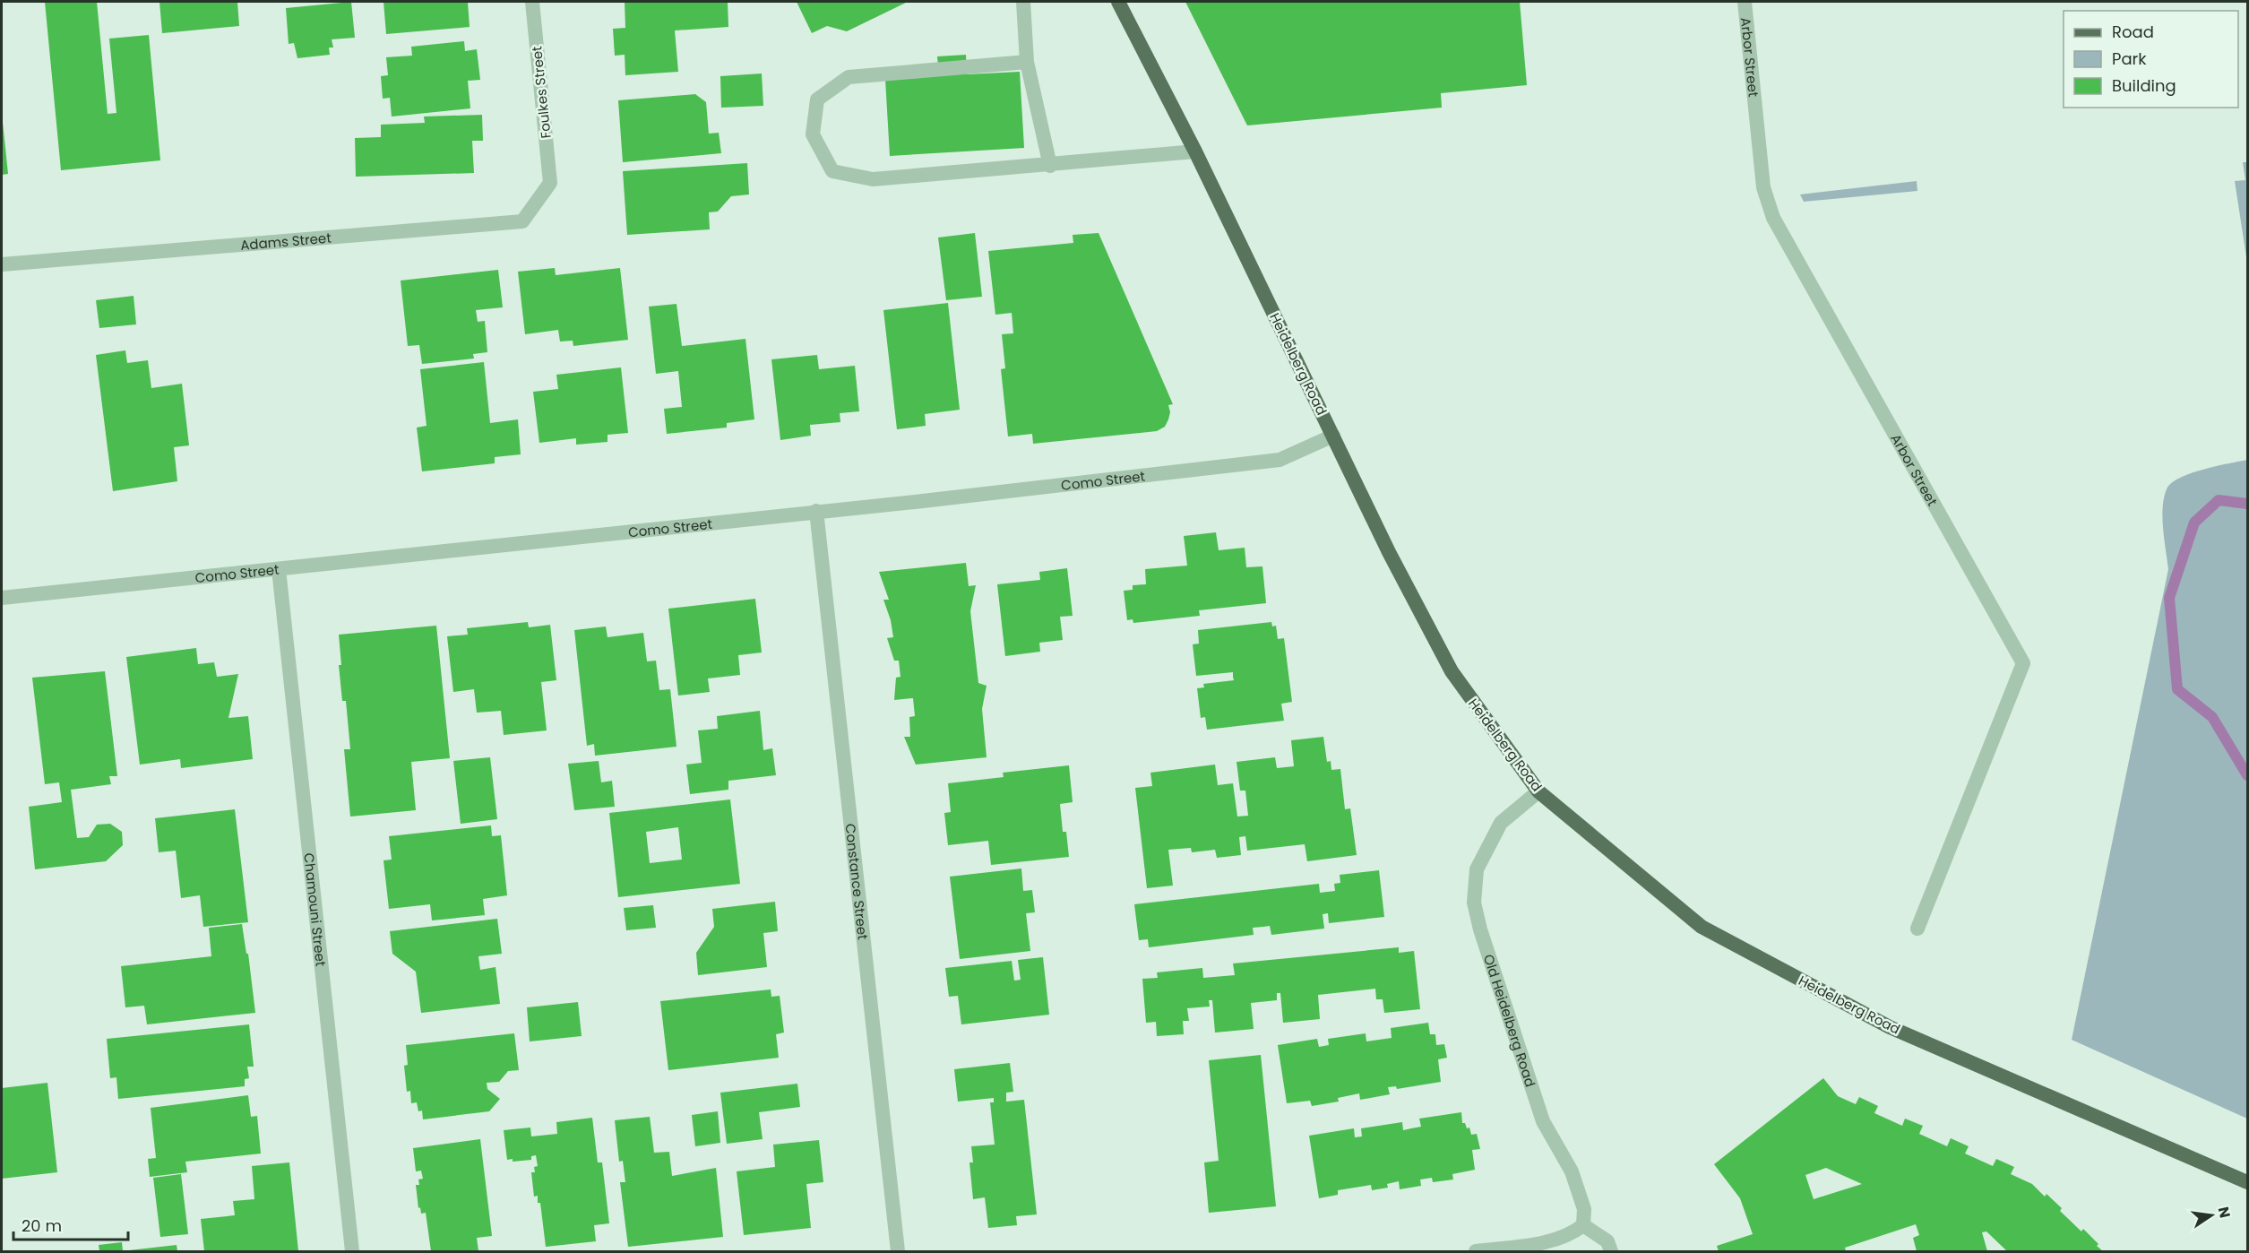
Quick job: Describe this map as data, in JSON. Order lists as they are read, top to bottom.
{
  "streets": {
    "main road": ["Heidelberg Road"],
    "street": [
      "Arbor Street",
      "Foulkes Street",
      "Adams Street",
      "Como Street",
      "Constance Street",
      "Chamouni Street",
      "Old Heidelberg Road"
    ]
  },
  "crossings": [
    ["Foulkes Street", "Adams Street"],
    ["Heidelberg Road", "Como Street"],
    ["Heidelberg Road", "Old Heidelberg Road"],
    ["Como Street", "Constance Street"],
    ["Como Street", "Chamouni Street"]
  ],
  "legend": ["Road", "Park", "Building"],
  "scale_bar": "20 m",
  "north": "right"
}
